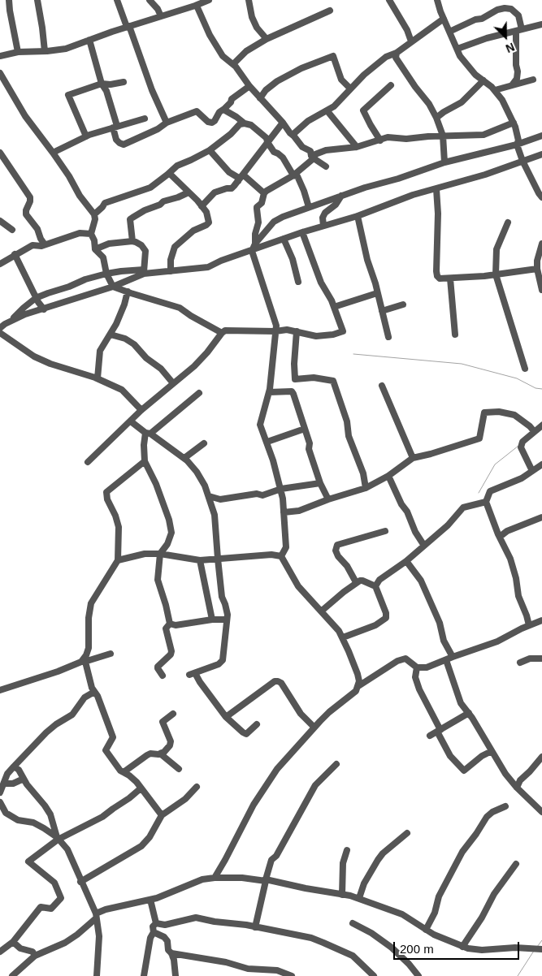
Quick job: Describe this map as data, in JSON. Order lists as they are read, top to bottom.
{
  "scale_bar": "200 m",
  "north": "bottom right"
}
